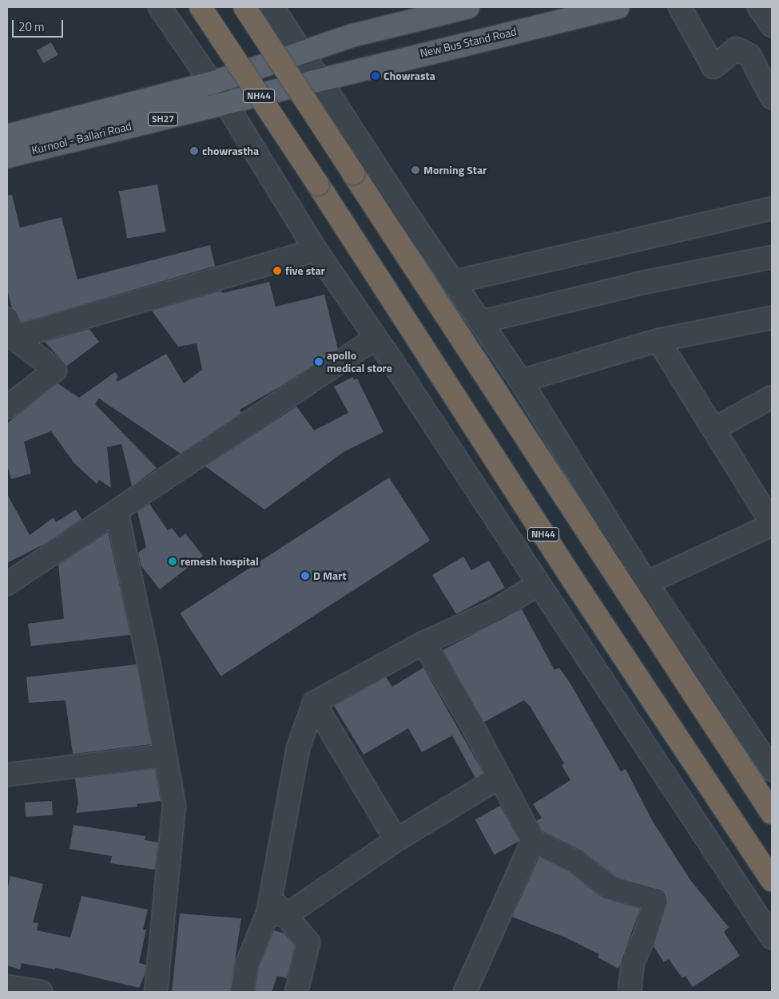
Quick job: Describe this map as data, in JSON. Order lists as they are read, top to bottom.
{
  "streets": {
    "highway": ["NH44"],
    "main road": ["New Bus Stand Road", "SH27", "Kurnool - Ballari Road"]
  },
  "crossings": [
    ["New Bus Stand Road", "Kurnool - Ballari Road"],
    ["SH27", "Kurnool - Ballari Road"]
  ],
  "places": [
    "Chowrasta",
    "chowrastha",
    "Morning Star",
    "five star",
    "apollo medical store",
    "remesh hospital",
    "D Mart"
  ],
  "scale_bar": "20 m"
}
